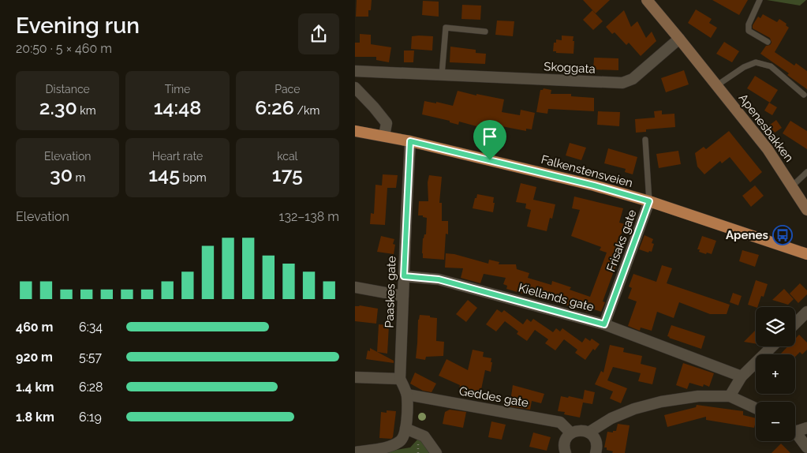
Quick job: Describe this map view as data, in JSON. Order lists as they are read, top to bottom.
{
  "streets": {
    "main road": ["Apenesbakken", "Falkenstensveien"],
    "street": [
      "Skoggata",
      "Frisaks gate",
      "Paaskes gate",
      "Kiellands gate",
      "Geddes gate"
    ]
  },
  "crossings": [
    ["Skoggata", "Apenesbakken"],
    ["Falkenstensveien", "Frisaks gate"],
    ["Falkenstensveien", "Paaskes gate"],
    ["Frisaks gate", "Kiellands gate"],
    ["Paaskes gate", "Kiellands gate"],
    ["Paaskes gate", "Geddes gate"]
  ],
  "places": {
    "bus stop": ["Apenes"]
  },
  "page": {
    "heading": ["Evening run", "20:50 · 5 × 460 m"],
    "stats": [
      ["Distance", "2.30 km"],
      ["Time", "14:48"],
      ["Pace", "6:26 /km"],
      ["Elevation", "30 m"],
      ["Heart rate", "145 bpm"],
      ["kcal", "175"]
    ],
    "chart": ["Elevation", "132–138 m"],
    "map_buttons": ["+", "−"],
    "list": [
      {
        "name": "460 m",
        "note": "6:34"
      },
      {
        "name": "920 m",
        "note": "5:57"
      },
      {
        "name": "1.4 km",
        "note": "6:28"
      },
      {
        "name": "1.8 km",
        "note": "6:19"
      }
    ]
  }
}
